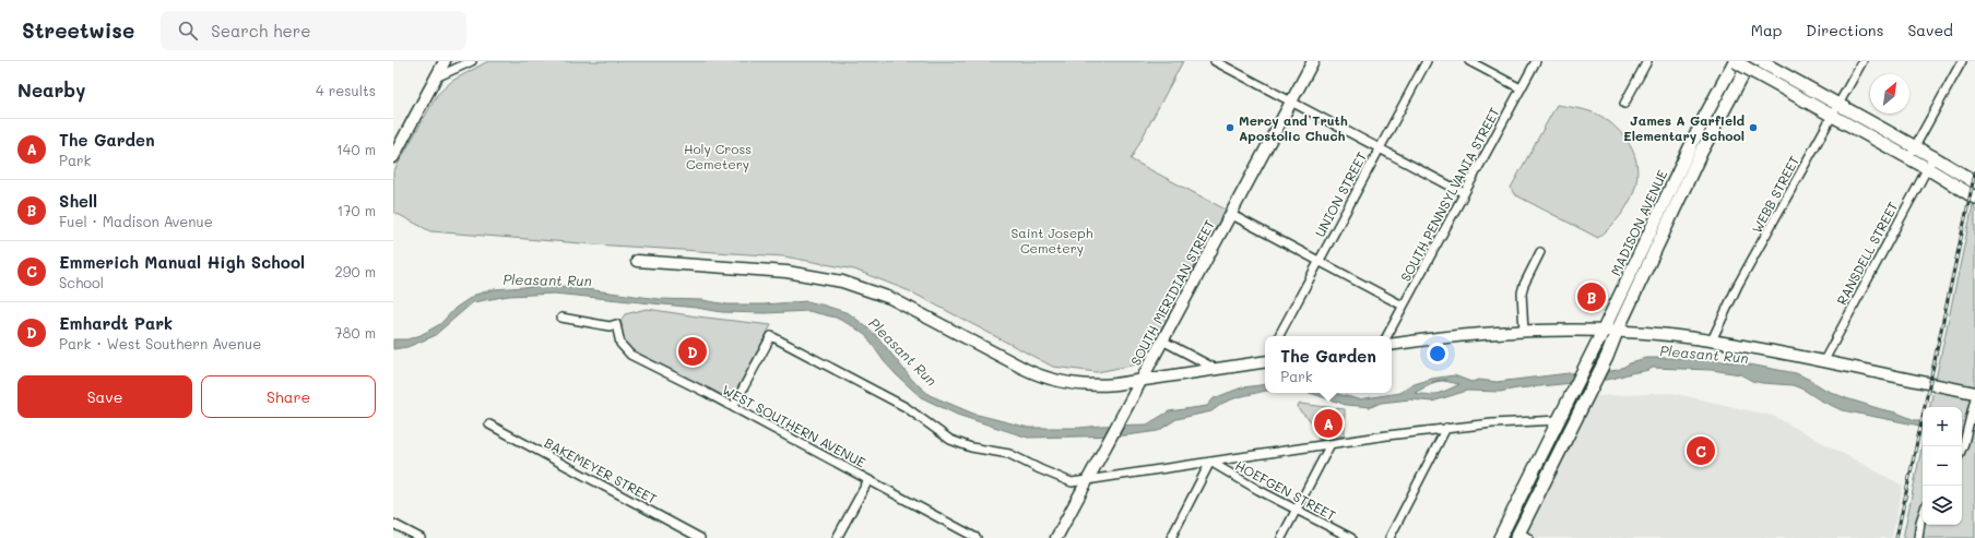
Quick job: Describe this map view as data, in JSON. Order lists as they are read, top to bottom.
{
  "streets": {
    "main road": ["MADISON AVENUE"],
    "street": [
      "UNION STREET",
      "SOUTH PENNSYLVANIA STREET",
      "WEBB STREET",
      "RANSDELL STREET",
      "SOUTH MERIDIAN STREET",
      "WEST SOUTHERN AVENUE",
      "BAKEMEYER STREET",
      "HOEFGEN STREET"
    ]
  },
  "water": ["Pleasant Run"],
  "parks": ["Holy Cross Cemetery", "Saint Joseph Cemetery"],
  "places": ["Mercy and Truth Apostolic Chuch", "James A Garfield Elementary School"],
  "north": "top right",
  "page": {
    "header": "Streetwise",
    "search": "Search here",
    "nav": ["Map", "Directions", "Saved"],
    "heading": ["Nearby", "4 results"],
    "list": [
      {
        "mark": "A",
        "name": "The Garden",
        "note": "Park",
        "value": "140 m"
      },
      {
        "mark": "B",
        "name": "Shell",
        "note": "Fuel · Madison Avenue",
        "value": "170 m"
      },
      {
        "mark": "C",
        "name": "Emmerich Manual High School",
        "note": "School",
        "value": "290 m"
      },
      {
        "mark": "D",
        "name": "Emhardt Park",
        "note": "Park · West Southern Avenue",
        "value": "780 m"
      }
    ],
    "pins": [
      "B",
      "D",
      "A",
      "C"
    ],
    "popup": ["The Garden", "Park"],
    "buttons": ["Save", "Share"],
    "map_buttons": ["+", "−"]
  }
}
